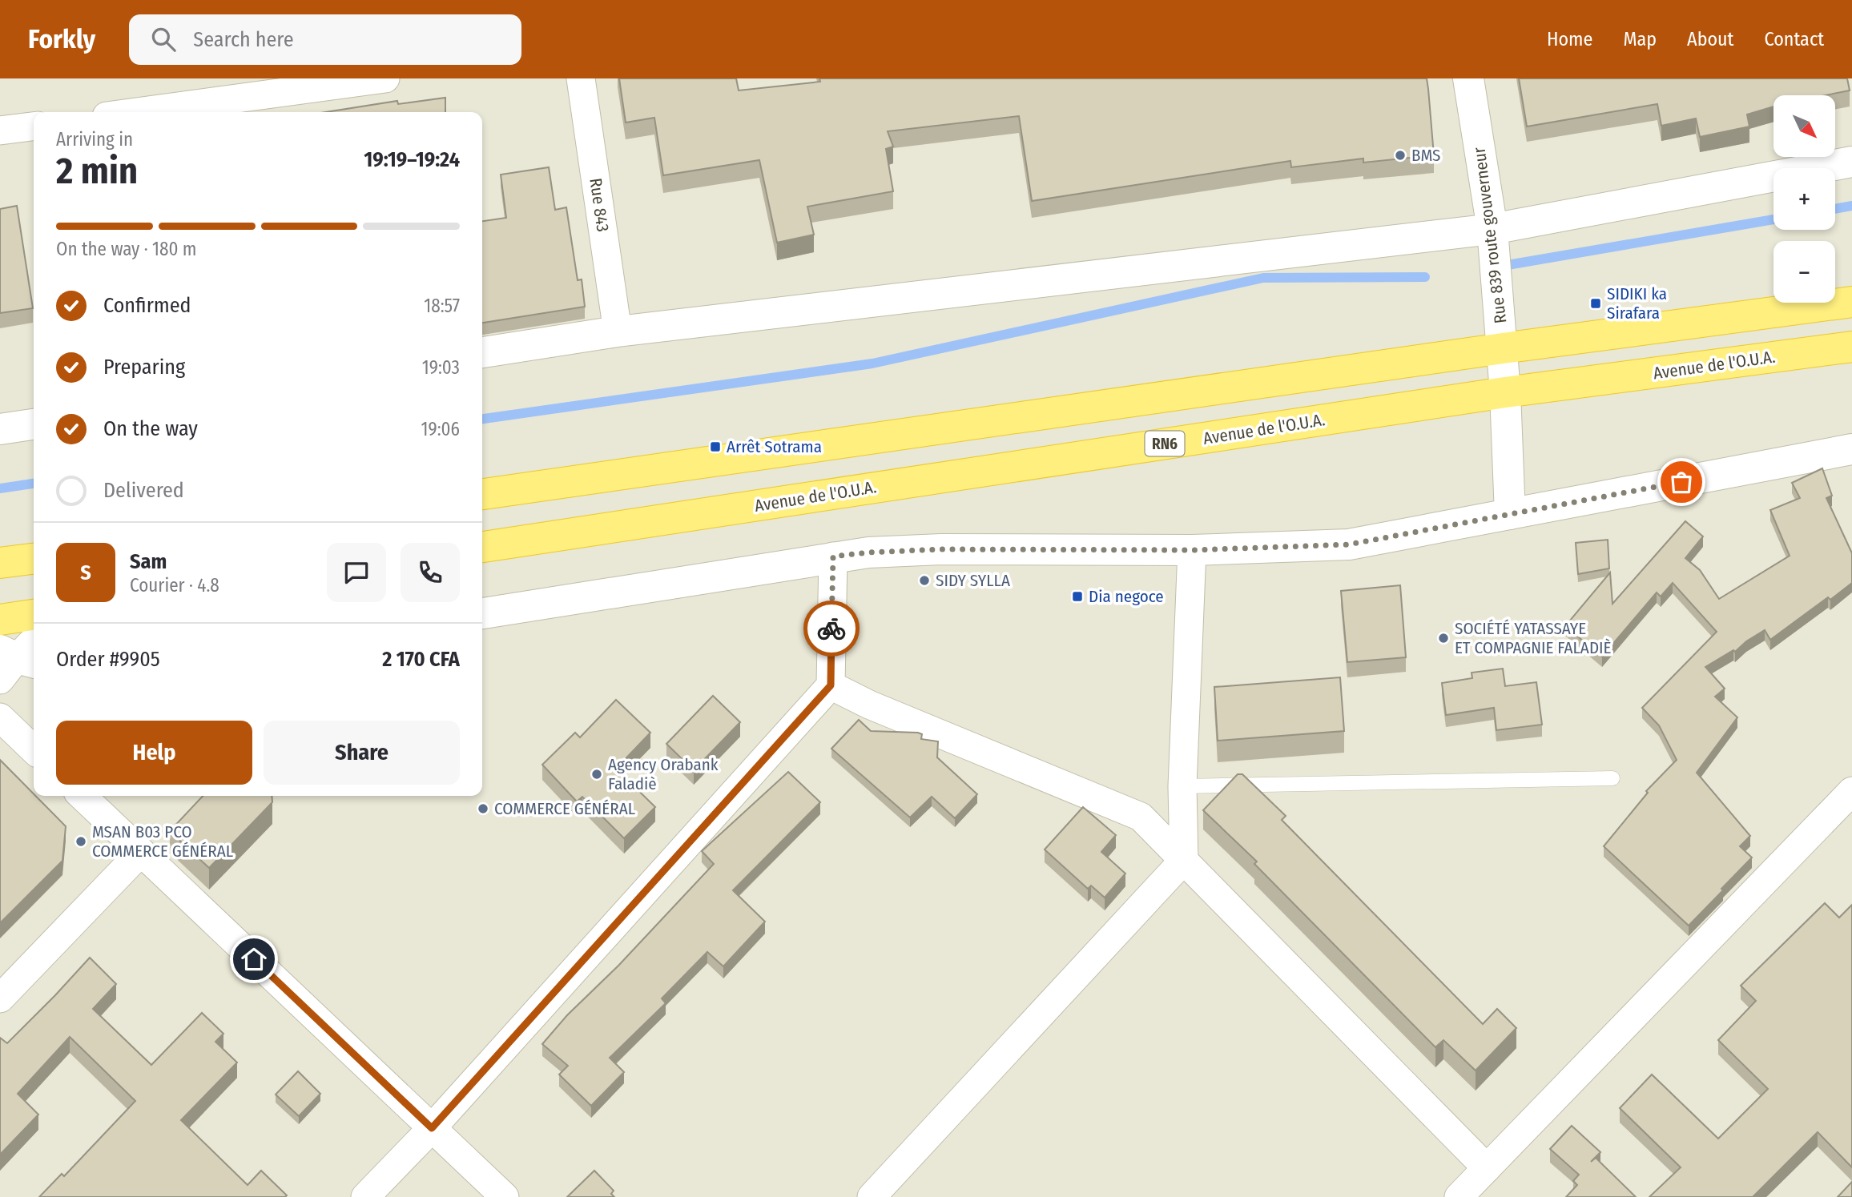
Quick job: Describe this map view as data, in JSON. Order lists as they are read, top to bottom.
{
  "streets": {
    "highway": ["Avenue de l'O.U.A.", "RN6"],
    "street": ["Rue 843", "Rue 839 route gouverneur"]
  },
  "crossings": [
    ["Rue 839 route gouverneur", "Avenue de l'O.U.A."]
  ],
  "places": {
    "other": [
      "BMS",
      "SIDY SYLLA",
      "SOCIÉTÉ YATASSAYE ET COMPAGNIE FALADIÈ",
      "Agency Orabank Faladiè",
      "COMMERCE GÉNÉRAL",
      "MSAN B03 PCO COMMERCE GÉNÉRAL"
    ],
    "transit": ["SIDIKI ka Sirafara", "Arrêt Sotrama", "Dia negoce"]
  },
  "north": "bottom right",
  "page": {
    "header": "Forkly",
    "search": "Search here",
    "nav": [
      "Home",
      "Map",
      "About",
      "Contact"
    ],
    "map_buttons": ["+", "−"],
    "heading": ["2 min", "Arriving in", "19:19–19:24"],
    "panel": [
      "Sam",
      "Courier · 4.8",
      "Order #9905",
      "2 170 CFA"
    ],
    "bar": "On the way · 180 m",
    "list": [
      ["Confirmed", "18:57"],
      ["Preparing", "19:03"],
      ["On the way", "19:06"],
      "Delivered"
    ],
    "round": "S",
    "buttons": ["Help", "Share"]
  }
}
